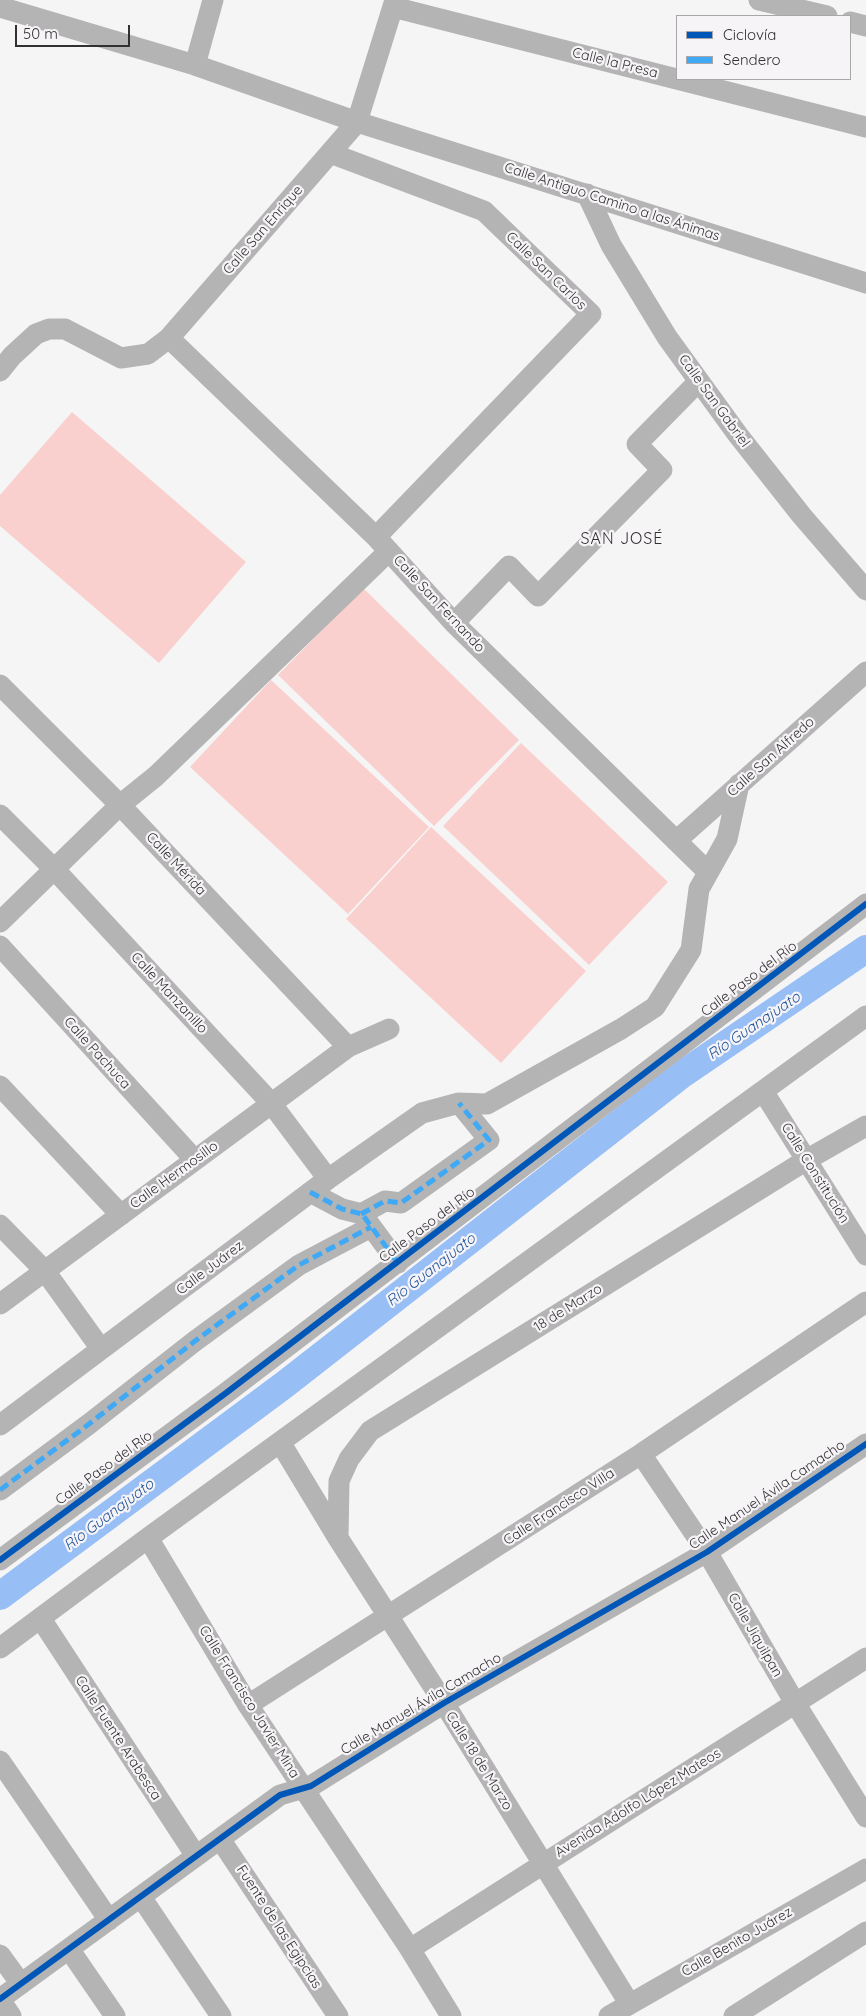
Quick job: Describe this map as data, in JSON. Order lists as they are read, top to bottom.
{
  "streets": {
    "street": [
      "Calle la Presa",
      "Calle Antiguo Camino a las Ánimas",
      "Calle San Enrique",
      "Calle San Carlos",
      "Calle San Gabriel",
      "Calle San Fernando",
      "Calle San Alfredo",
      "Calle Mérida",
      "Calle Paso del Río",
      "Calle Manzanillo",
      "Calle Pachuca",
      "Calle Constitución",
      "Calle Hermosillo",
      "Calle Juárez",
      "18 de Marzo",
      "Calle Manuel Ávila Camacho",
      "Calle Francisco Villa",
      "Calle Jiquilpan",
      "Calle Francisco Javier Mina",
      "Calle Fuente Arabesca",
      "Calle 18 de Marzo",
      "Avenida Adolfo López Mateos",
      "Fuente de las Egipcias",
      "Calle Benito Juárez"
    ]
  },
  "crossings": [
    ["Calle Antiguo Camino a las Ánimas", "Calle San Enrique"],
    ["Calle Antiguo Camino a las Ánimas", "Calle San Gabriel"],
    ["Calle San Enrique", "Calle San Carlos"],
    ["Calle San Enrique", "Calle San Fernando"],
    ["Calle San Carlos", "Calle San Fernando"],
    ["Calle San Fernando", "Calle San Alfredo"],
    ["Calle San Fernando", "Calle Juárez"],
    ["Calle San Alfredo", "Calle Juárez"],
    ["Calle Mérida", "Calle Hermosillo"],
    ["Calle Manzanillo", "Calle Hermosillo"],
    ["Calle Manzanillo", "Calle Juárez"],
    ["Calle Pachuca", "Calle Hermosillo"],
    ["Calle Constitución", "18 de Marzo"],
    ["18 de Marzo", "Calle 18 de Marzo"],
    ["Calle Manuel Ávila Camacho", "Calle Jiquilpan"],
    ["Calle Manuel Ávila Camacho", "Calle Francisco Javier Mina"],
    ["Calle Manuel Ávila Camacho", "Calle Fuente Arabesca"],
    ["Calle Manuel Ávila Camacho", "Calle 18 de Marzo"],
    ["Calle Manuel Ávila Camacho", "Fuente de las Egipcias"],
    ["Calle Francisco Villa", "Calle Jiquilpan"],
    ["Calle Francisco Villa", "Calle Francisco Javier Mina"],
    ["Calle Francisco Villa", "Calle 18 de Marzo"],
    ["Calle Jiquilpan", "Avenida Adolfo López Mateos"],
    ["Calle Francisco Javier Mina", "Avenida Adolfo López Mateos"],
    ["Calle 18 de Marzo", "Avenida Adolfo López Mateos"],
    ["Calle 18 de Marzo", "Calle Benito Juárez"]
  ],
  "districts": ["SAN JOSÉ"],
  "water": ["Río Guanajuato"],
  "legend": ["Ciclovía", "Sendero"],
  "scale_bar": "50 m"
}
